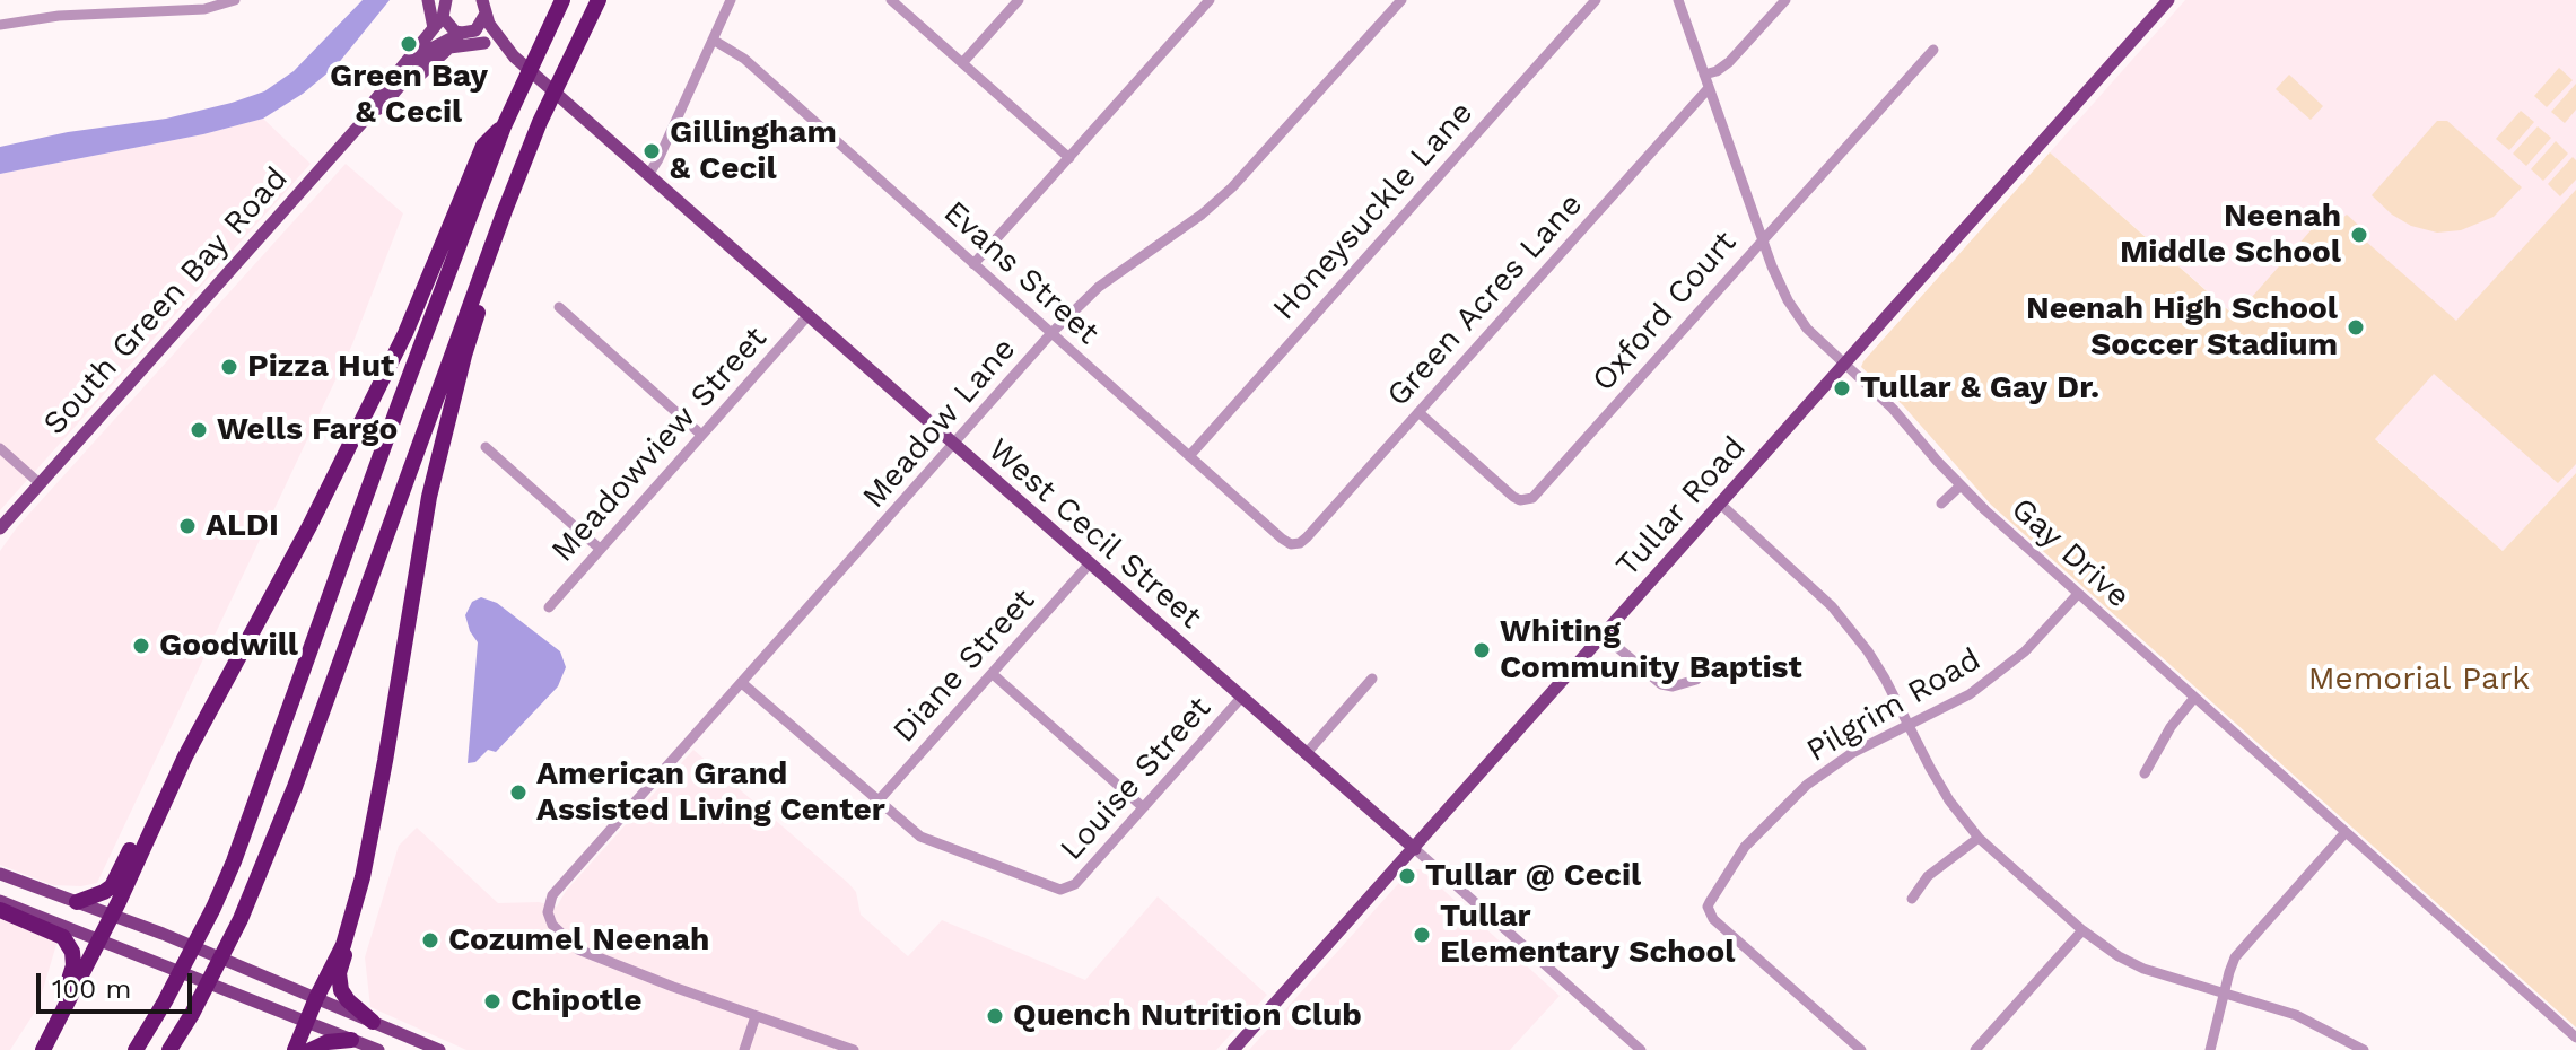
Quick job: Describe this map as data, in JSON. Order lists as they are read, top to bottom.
{
  "streets": {
    "main road": ["South Green Bay Road", "Tullar Road", "West Cecil Street"],
    "street": [
      "Honeysuckle Lane",
      "Evans Street",
      "Green Acres Lane",
      "Oxford Court",
      "Meadow Lane",
      "Meadowview Street",
      "Gay Drive",
      "Diane Street",
      "Pilgrim Road",
      "Louise Street"
    ]
  },
  "crossings": [
    ["Honeysuckle Lane", "Evans Street"],
    ["Evans Street", "Green Acres Lane"],
    ["Evans Street", "Meadow Lane"],
    ["Green Acres Lane", "Oxford Court"],
    ["Green Acres Lane", "Gay Drive"],
    ["South Green Bay Road", "West Cecil Street"],
    ["Oxford Court", "Gay Drive"],
    ["Meadow Lane", "West Cecil Street"],
    ["Meadowview Street", "West Cecil Street"],
    ["Tullar Road", "West Cecil Street"],
    ["Tullar Road", "Gay Drive"],
    ["West Cecil Street", "Diane Street"],
    ["West Cecil Street", "Louise Street"],
    ["Gay Drive", "Pilgrim Road"],
    ["Diane Street", "Louise Street"]
  ],
  "parks": ["Memorial Park"],
  "places": [
    "Green Bay & Cecil",
    "Gillingham & Cecil",
    "Neenah Middle School",
    "Neenah High School Soccer Stadium",
    "Pizza Hut",
    "Tullar & Gay Dr.",
    "Wells Fargo",
    "ALDI",
    "Goodwill",
    "Whiting Community Baptist",
    "American Grand Assisted Living Center",
    "Tullar @ Cecil",
    "Tullar Elementary School",
    "Cozumel Neenah",
    "Chipotle",
    "Quench Nutrition Club"
  ],
  "scale_bar": "100 m"
}
